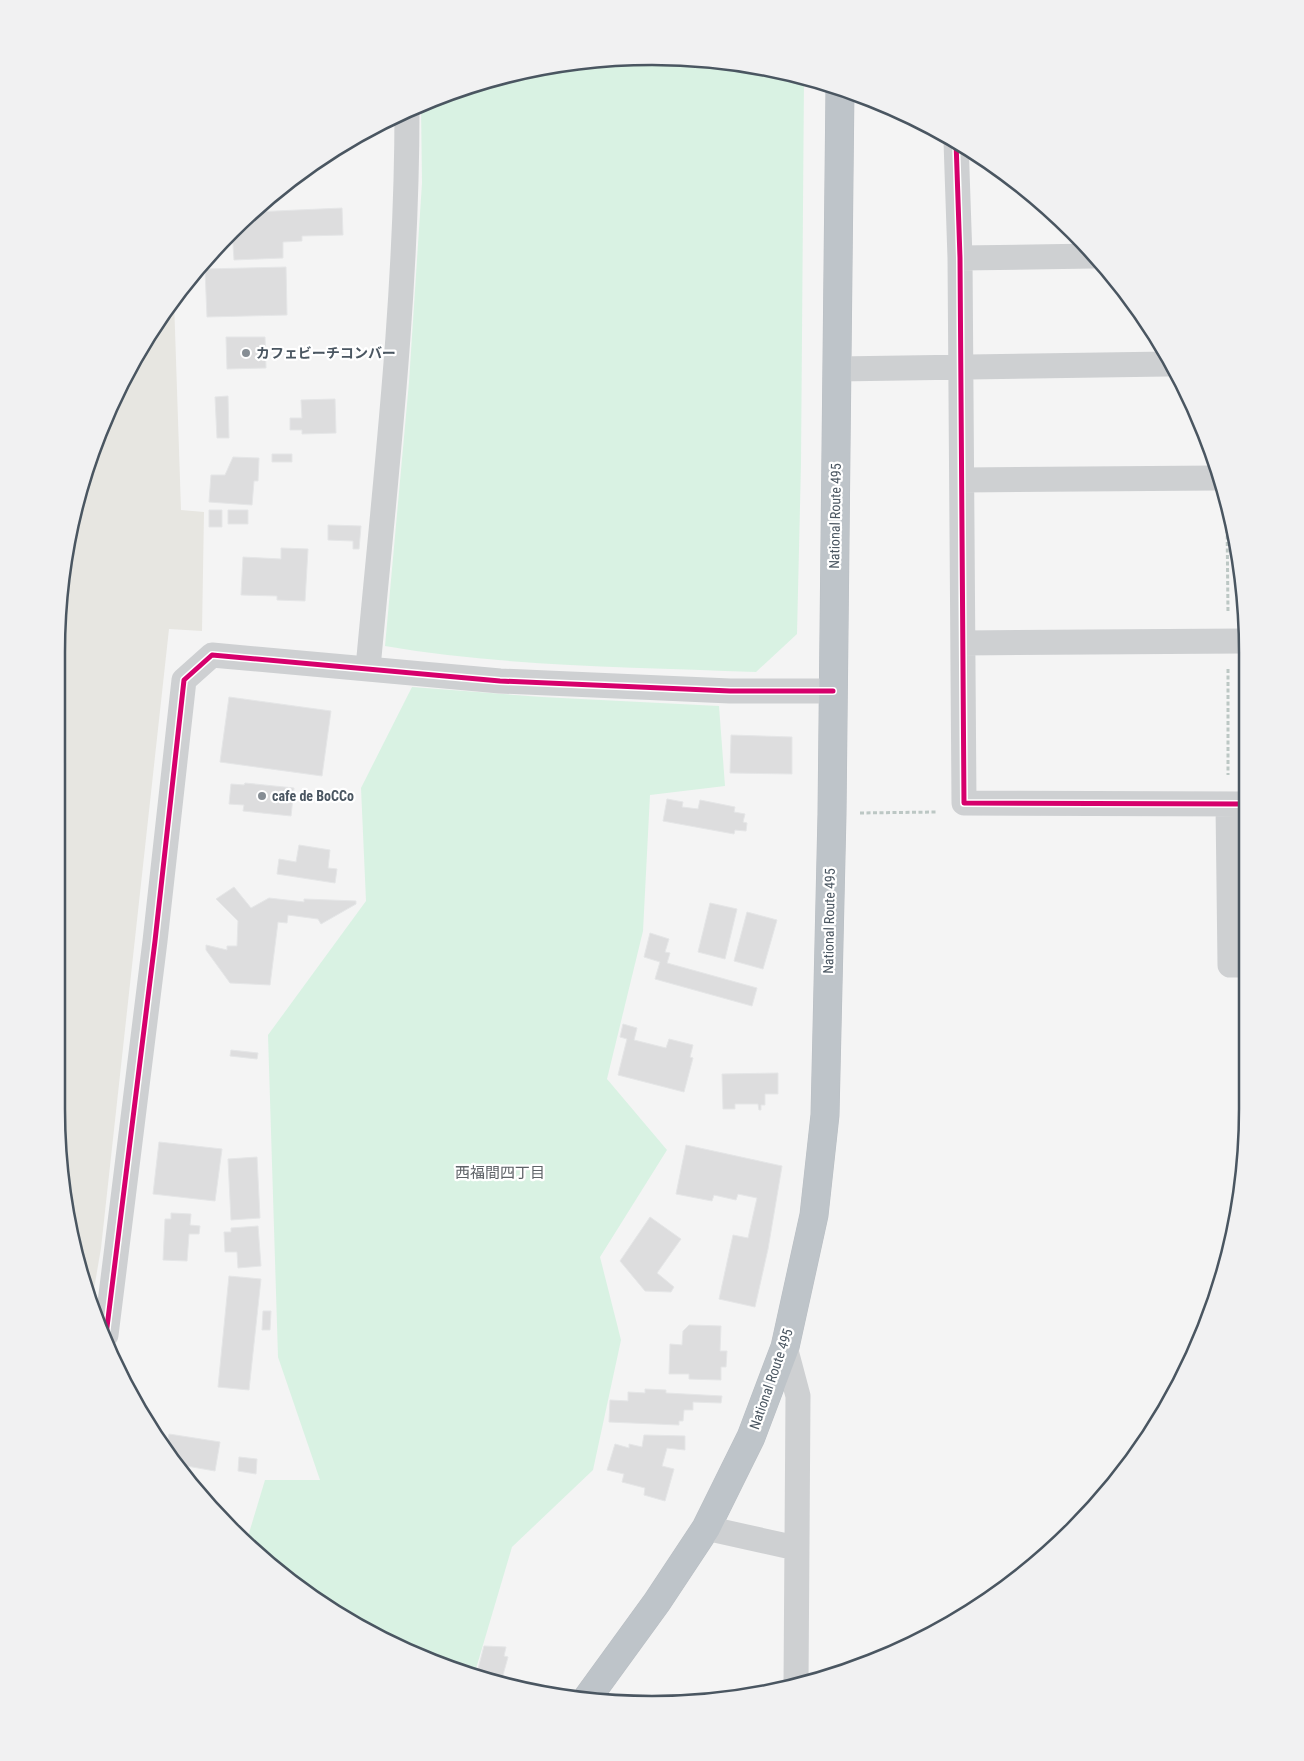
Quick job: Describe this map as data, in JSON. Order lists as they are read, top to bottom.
{
  "streets": {
    "highway": ["National Route 495"]
  },
  "districts": ["西福間四丁目"],
  "places": ["カフェビーチコンバー", "cafe de BoCCo"]
}
